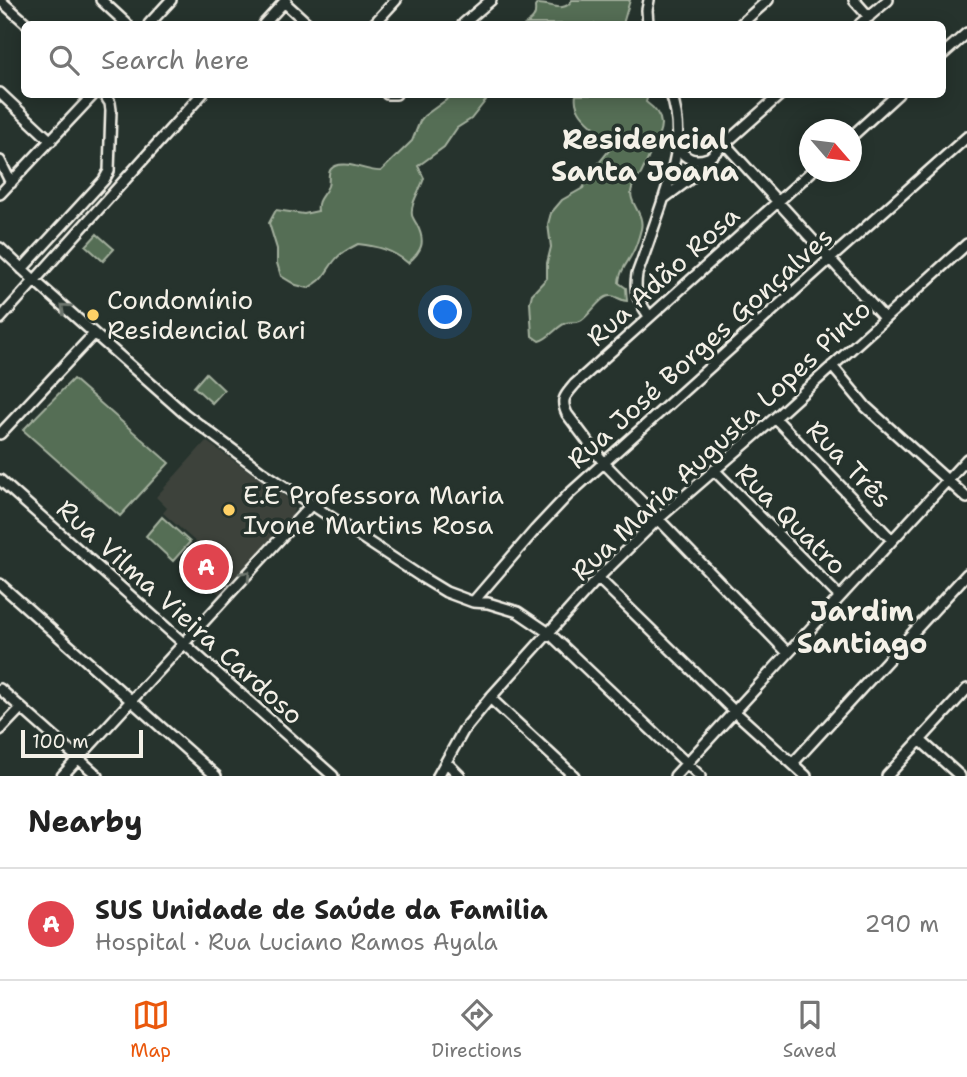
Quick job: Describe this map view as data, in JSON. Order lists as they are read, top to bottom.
{
  "streets": {
    "street": [
      "Rua Adão Rosa",
      "Rua José Borges Gonçalves",
      "Rua Maria Augusta Lopes Pinto",
      "Rua Três",
      "Rua Quatro",
      "Rua Vilma Vieira Cardoso"
    ]
  },
  "crossings": [
    ["Rua Adão Rosa", "Rua José Borges Gonçalves"],
    ["Rua Maria Augusta Lopes Pinto", "Rua Três"],
    ["Rua Maria Augusta Lopes Pinto", "Rua Quatro"]
  ],
  "districts": ["Residencial Santa Joana", "Jardim Santiago"],
  "places": ["Condomínio Residencial Bari", "E.E Professora Maria Ivone Martins Rosa"],
  "scale_bar": "100 m",
  "north": "bottom right",
  "page": {
    "search": "Search here",
    "pins": "A",
    "scale": "100 m",
    "heading": "Nearby",
    "list": [
      {
        "mark": "A",
        "name": "SUS Unidade de Saúde da Familia",
        "note": "Hospital · Rua Luciano Ramos Ayala",
        "value": "290 m"
      }
    ],
    "nav": ["Map", "Directions", "Saved"]
  }
}
